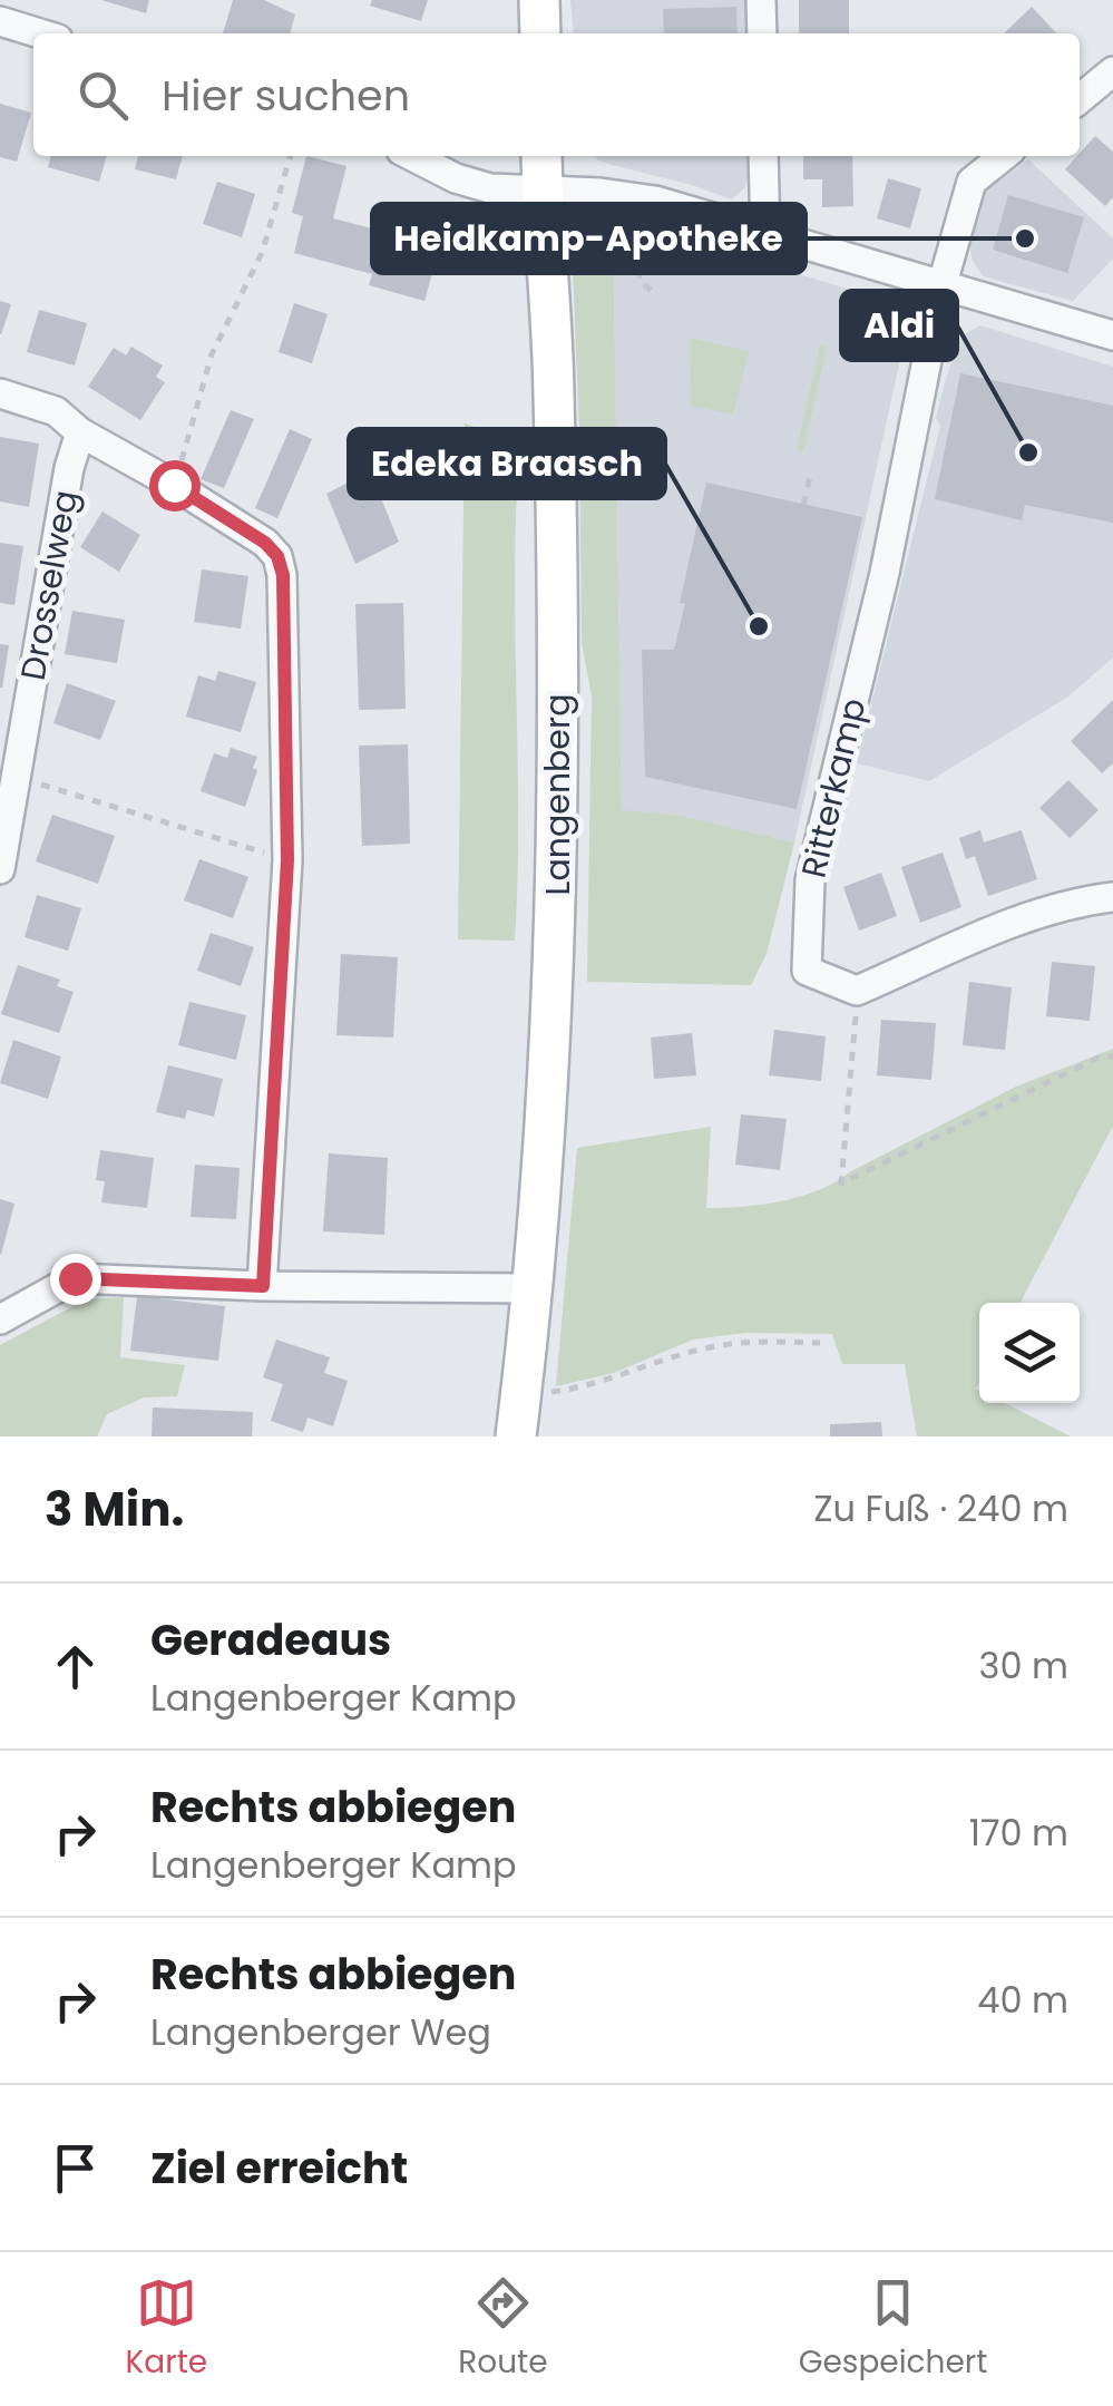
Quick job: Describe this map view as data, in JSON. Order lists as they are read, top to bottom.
{
  "streets": {
    "main road": ["Langenberg"],
    "street": ["Drosselweg", "Ritterkamp"]
  },
  "places": ["Heidkamp-Apotheke", "Aldi", "Edeka Braasch"],
  "page": {
    "search": "Hier suchen",
    "heading": ["3 Min.", "Zu Fuß · 240 m"],
    "list": [
      ["Geradeaus", "Langenberger Kamp", "30 m"],
      ["Rechts abbiegen", "Langenberger Kamp", "170 m"],
      ["Rechts abbiegen", "Langenberger Weg", "40 m"],
      "Ziel erreicht"
    ],
    "nav": ["Karte", "Route", "Gespeichert"]
  }
}
